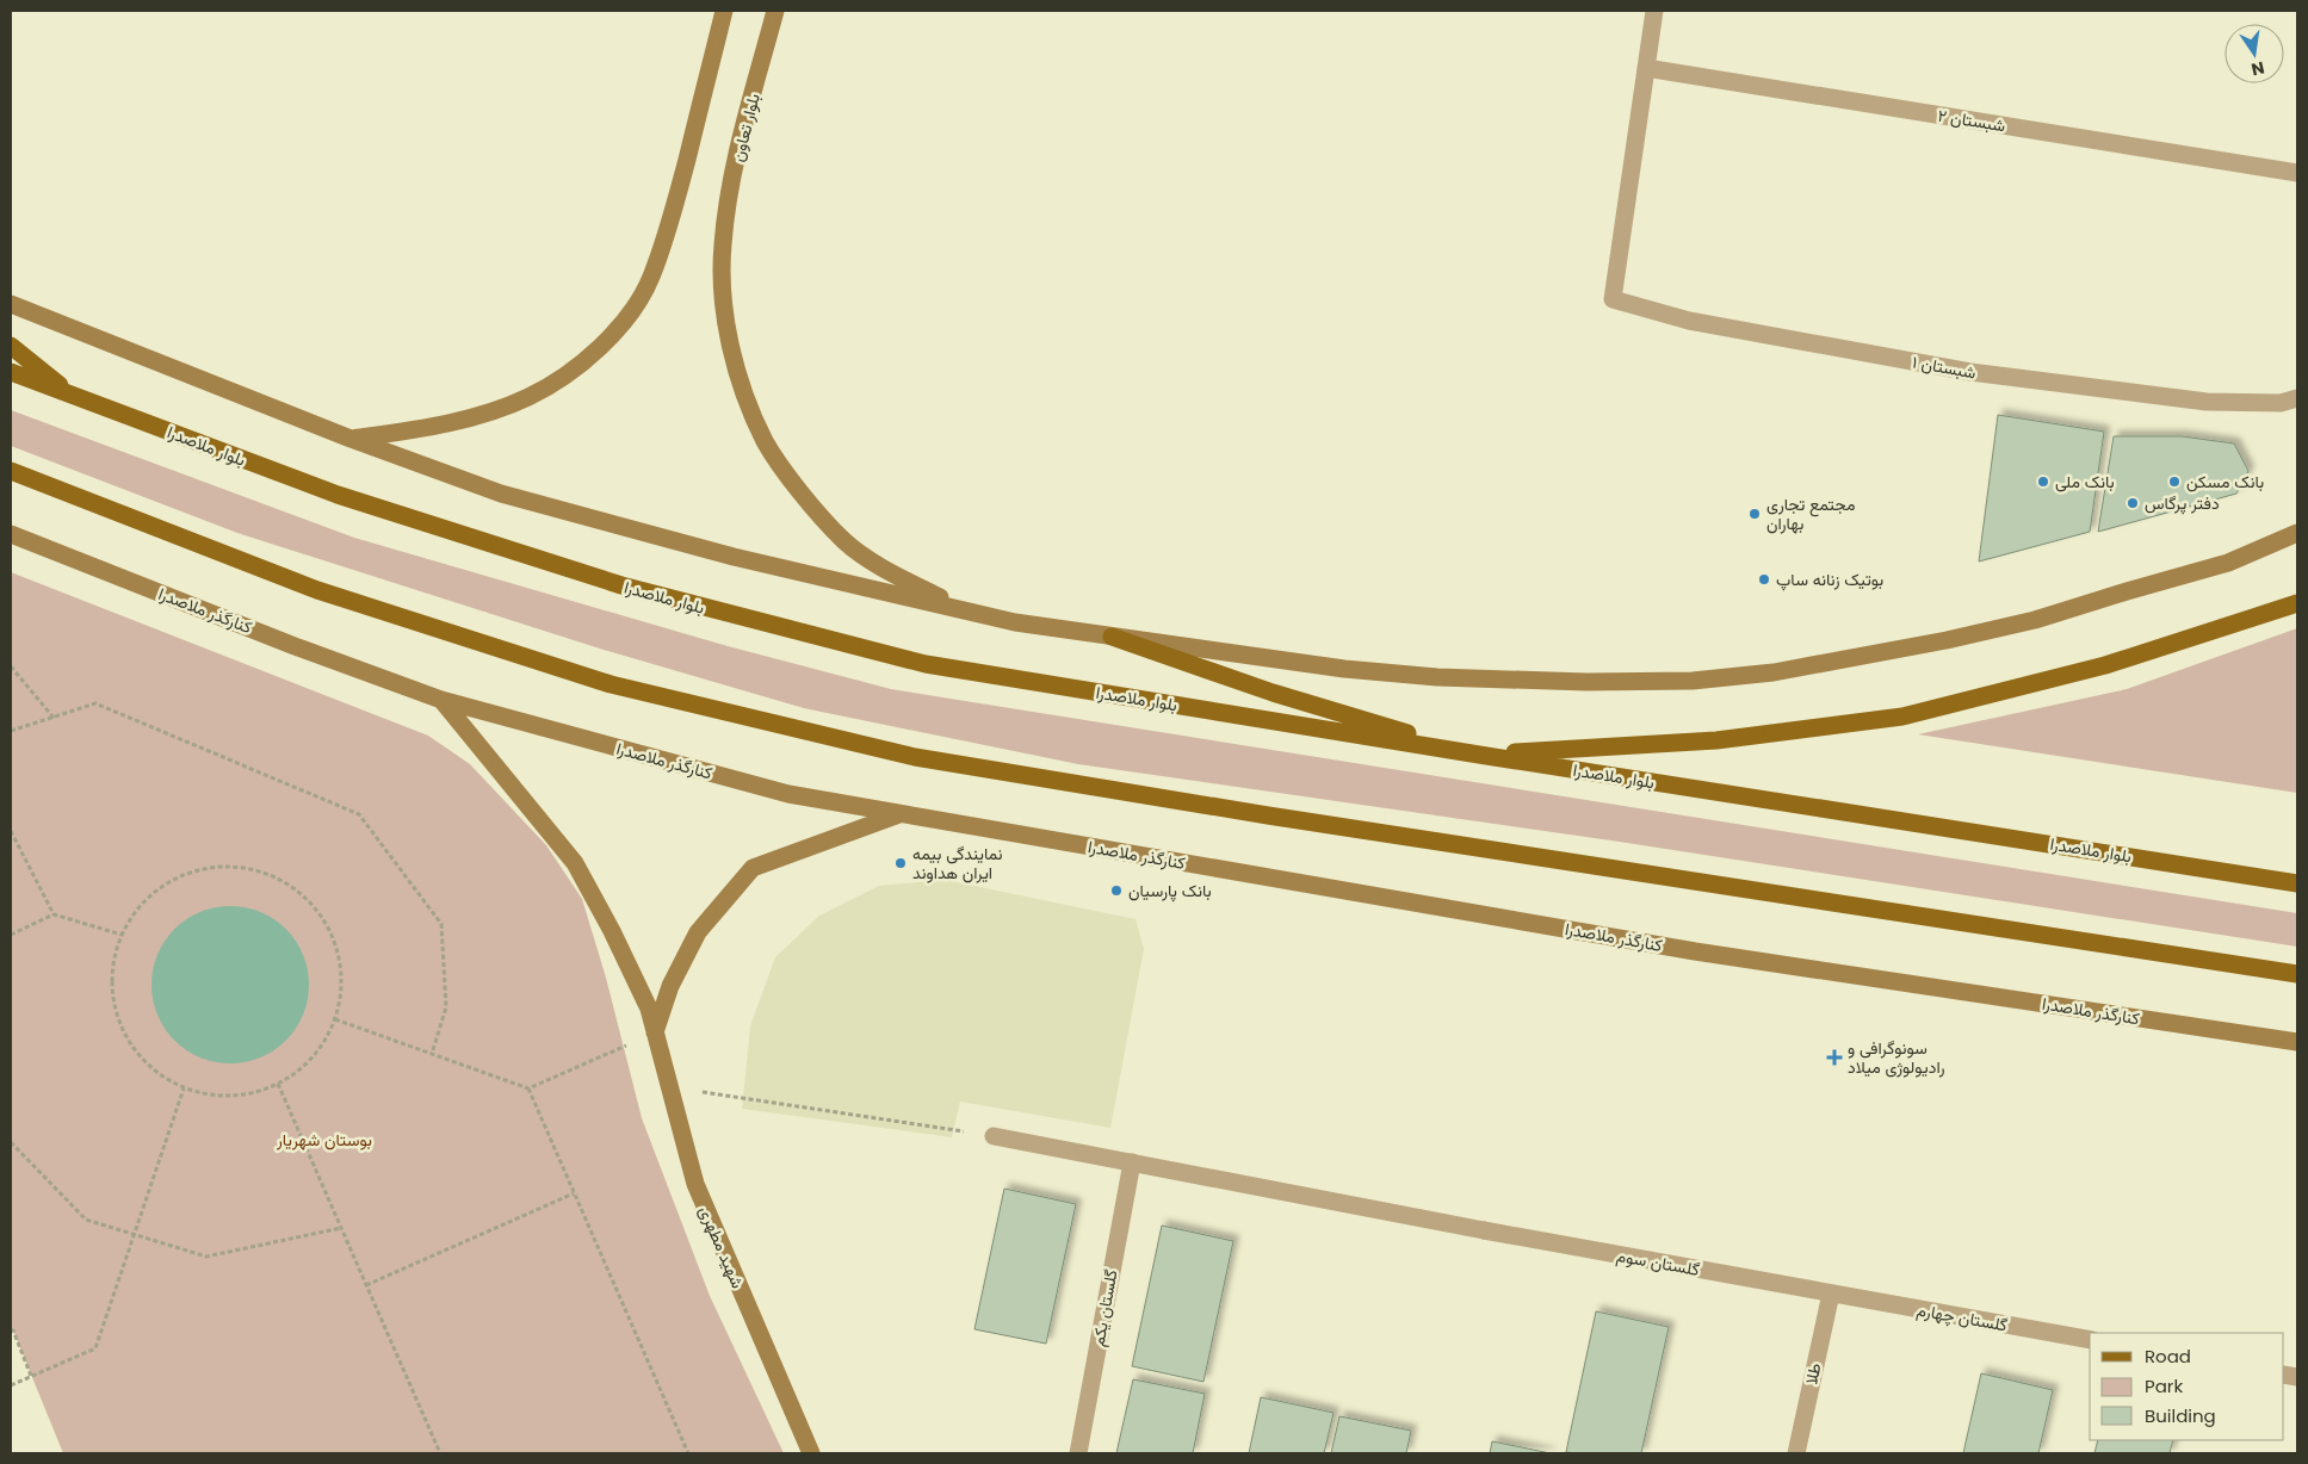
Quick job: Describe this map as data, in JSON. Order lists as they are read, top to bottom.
{
  "streets": {
    "main road": [
      "بلوار تعاون",
      "بلوار ملاصدرا",
      "کنارگذر ملاصدرا",
      "شهید مطهری"
    ],
    "street": [
      "شبستان ۲",
      "شبستان ۱",
      "گلستان سوم",
      "گلستان یکم",
      "گلستان چهارم",
      "طلا"
    ]
  },
  "crossings": [
    ["شبستان ۲", "شبستان ۱"],
    ["کنارگذر ملاصدرا", "شهید مطهری"],
    ["گلستان سوم", "گلستان یکم"],
    ["گلستان سوم", "گلستان چهارم"],
    ["گلستان سوم", "طلا"],
    ["گلستان چهارم", "طلا"]
  ],
  "parks": ["بوستان شهریار"],
  "places": {
    "other": [
      "بانک ملی",
      "بانک مسکن",
      "دفتر پرگاس",
      "مجتمع تجاری بهاران",
      "بوتیک زنانه ساپ",
      "نمایندگی بیمه ایران هداوند",
      "بانک پارسیان"
    ],
    "health": ["سونوگرافی و رادیولوژی میلاد"]
  },
  "legend": ["Road", "Park", "Building"],
  "north": "bottom"
}
